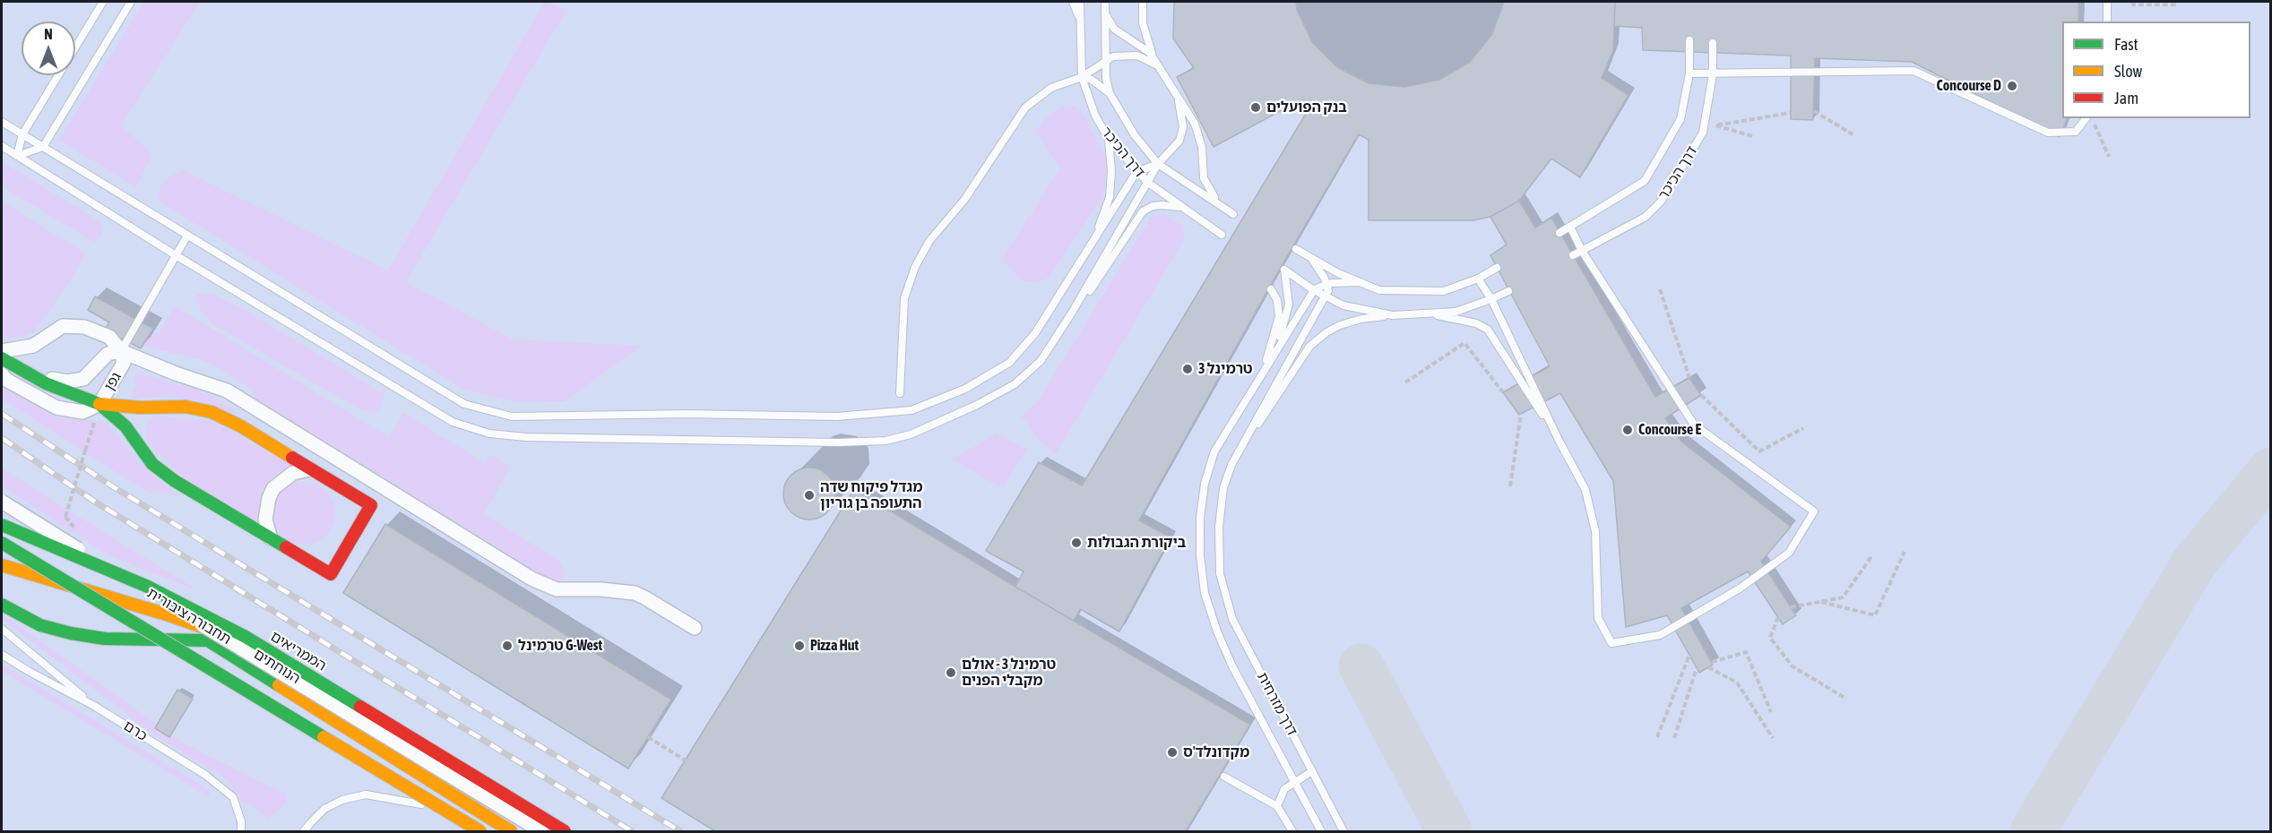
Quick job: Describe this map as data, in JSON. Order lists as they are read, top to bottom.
{
  "streets": {
    "street": [
      "גפן",
      "תחבורה ציבורית",
      "הממריאים",
      "הנוחתים"
    ],
    "lane": ["דרך הכיכר", "דרך מזרחית", "כרם"]
  },
  "places": [
    "Concourse D",
    "בנק הפועלים",
    "טרמינל 3",
    "Concourse E",
    "מגדל פיקוח שדה התעופה בן גוריון",
    "ביקורת הגבולות",
    "טרמינל G-West",
    "Pizza Hut",
    "טרמינל 3 - אולם מקבלי הפנים",
    "מקדונלד'ס"
  ],
  "legend": ["Fast", "Slow", "Jam"],
  "north": "top"
}
